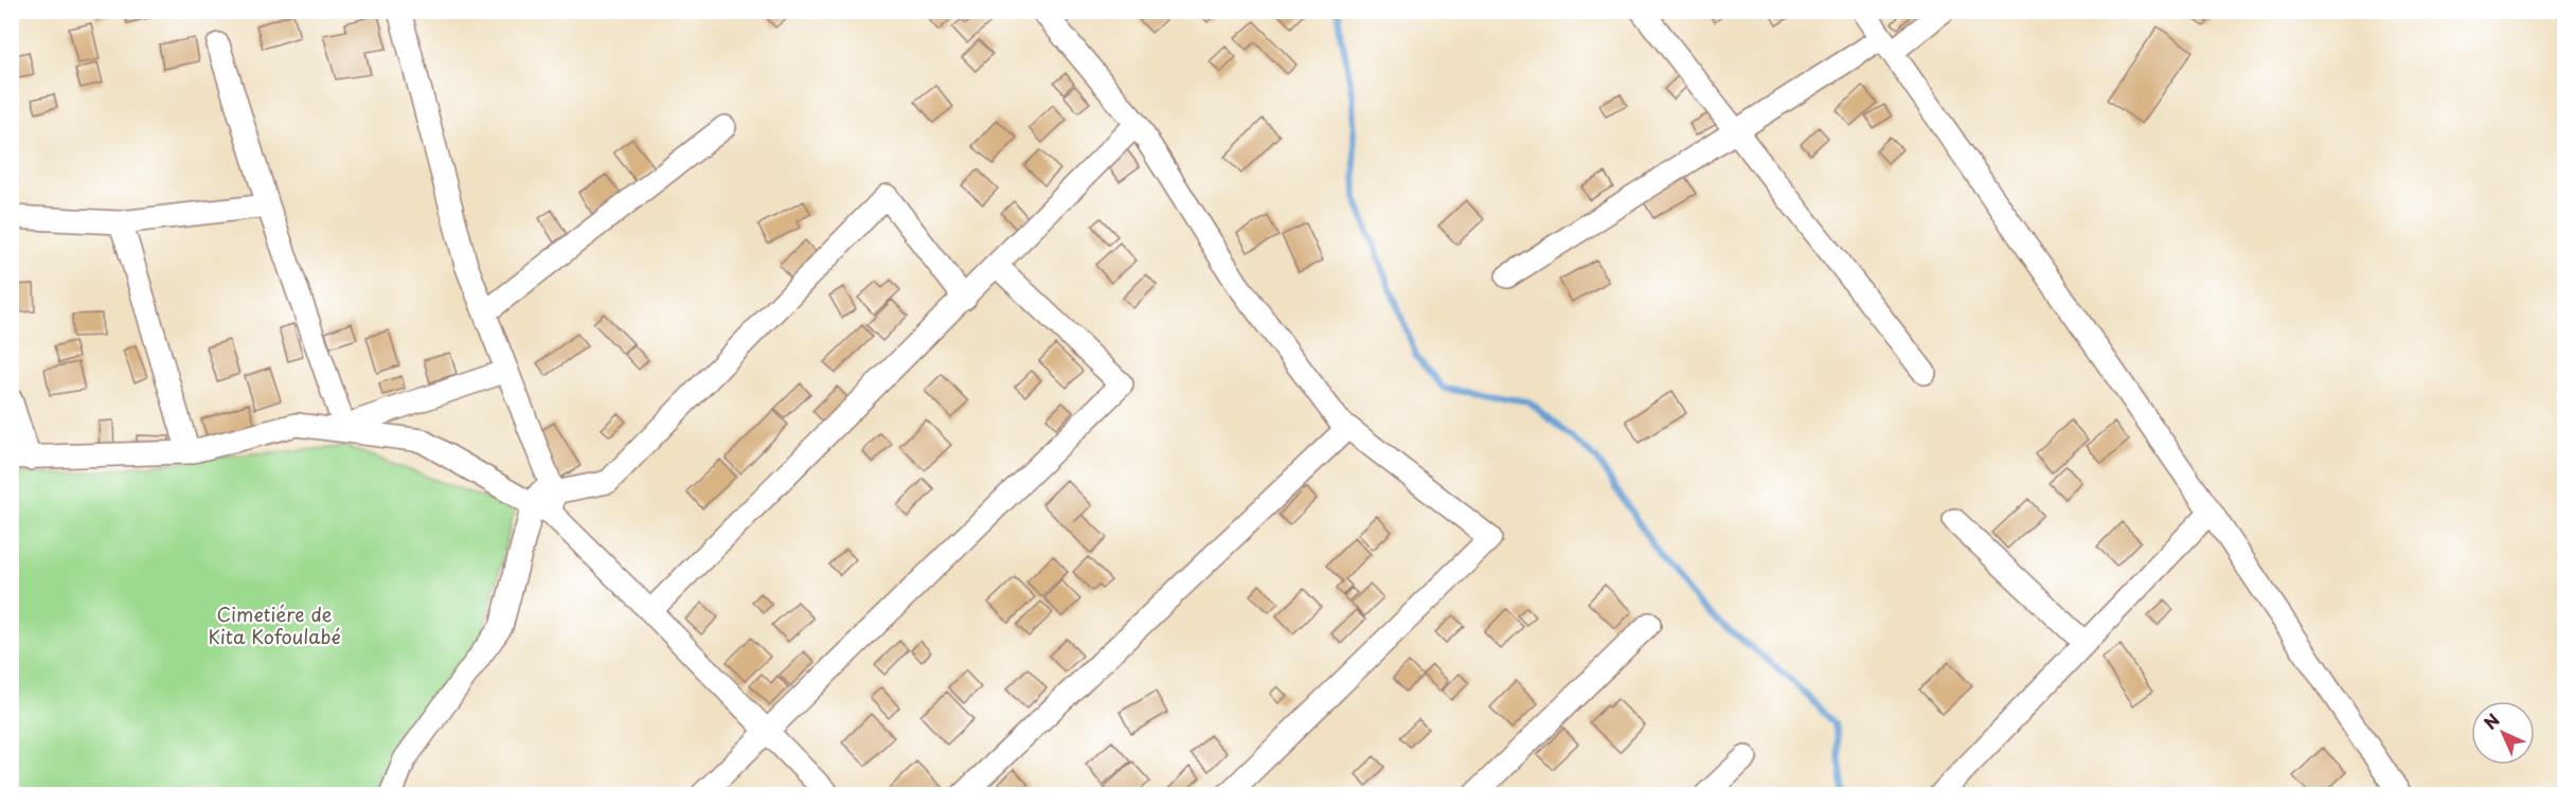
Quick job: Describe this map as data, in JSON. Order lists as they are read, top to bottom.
{
  "parks": ["Cimetiére de Kita Kofoulabé"],
  "north": "top left"
}
